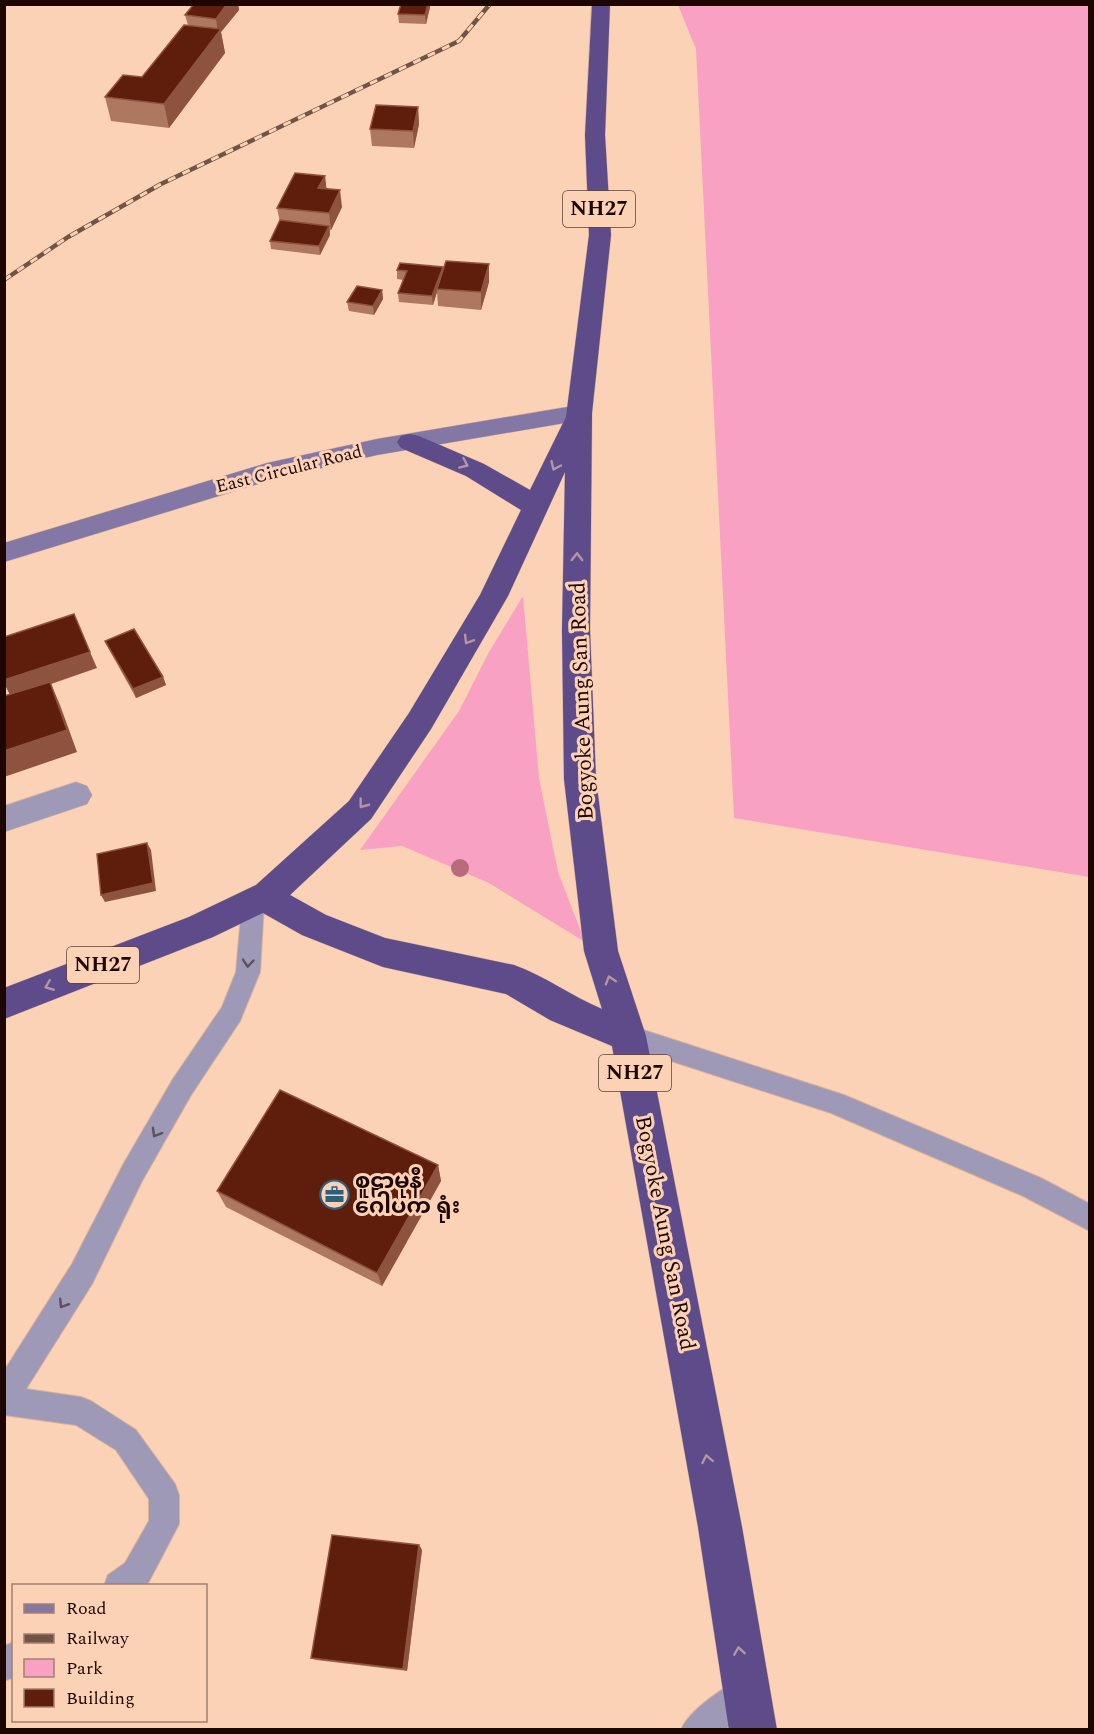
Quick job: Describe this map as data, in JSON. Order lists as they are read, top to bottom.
{
  "streets": {
    "highway": ["NH27", "Bogyoke Aung San Road"],
    "street": ["East Circular Road"]
  },
  "crossings": [
    ["East Circular Road", "Bogyoke Aung San Road"]
  ],
  "places": {
    "office": ["စူဠာမုနိ ဂေါပက ရုံး"]
  },
  "legend": [
    "Road",
    "Railway",
    "Park",
    "Building"
  ]
}
